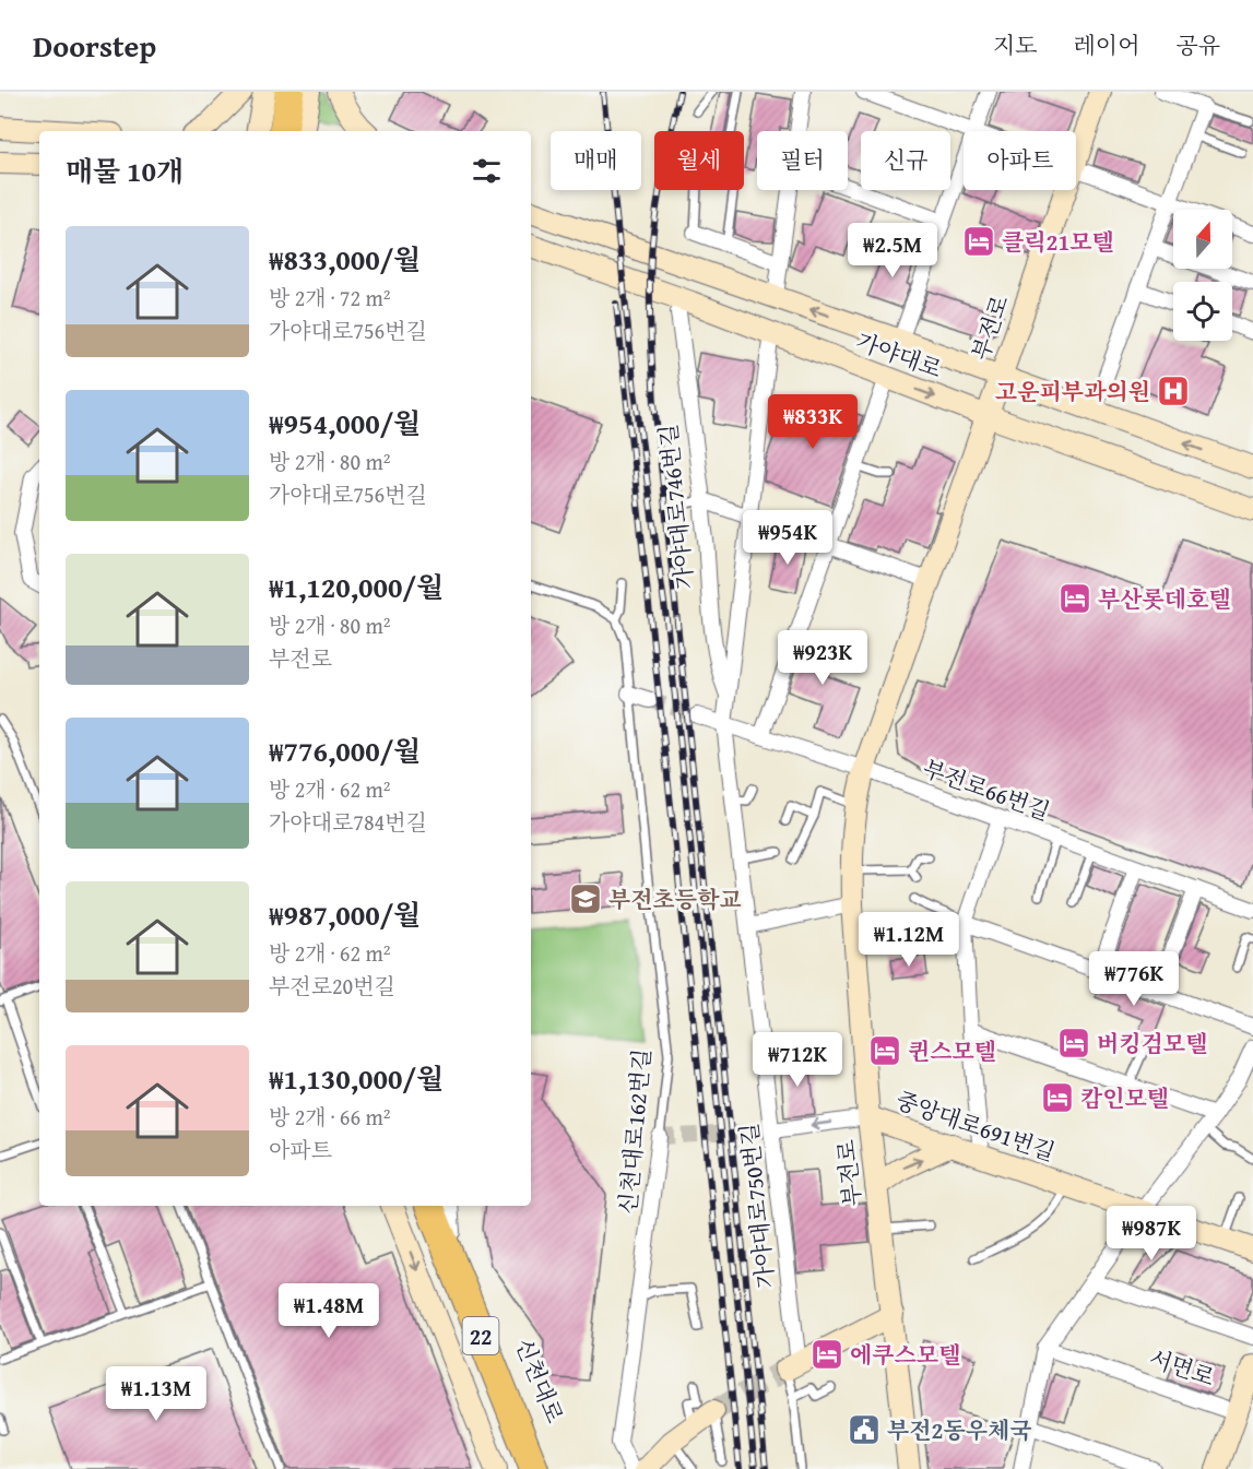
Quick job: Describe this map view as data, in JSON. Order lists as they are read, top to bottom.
{
  "streets": {
    "highway": ["22"],
    "main road": [
      "부전로",
      "가야대로",
      "중앙대로691번길",
      "서면로",
      "신천대로"
    ],
    "street": [
      "가야대로746번길",
      "부전로66번길",
      "신천대로162번길",
      "가야대로750번길"
    ]
  },
  "crossings": [
    ["부전로", "가야대로"],
    ["부전로", "부전로66번길"],
    ["부전로", "중앙대로691번길"],
    ["가야대로746번길", "가야대로750번길"],
    ["부전로66번길", "가야대로750번길"]
  ],
  "places": {
    "hotel": [
      "클릭21모텔",
      "부산롯데호텔",
      "버킹검모텔",
      "퀸스모텔",
      "캄인모텔",
      "에쿠스모텔"
    ],
    "hospital": ["고운피부과의원"],
    "school or university": ["부전초등학교"],
    "public building": ["부전2동우체국"]
  },
  "north": "top",
  "page": {
    "header": "Doorstep",
    "nav": ["지도", "레이어", "공유"],
    "chip": [
      "매매",
      "월세",
      "필터",
      "신규",
      "아파트"
    ],
    "heading": "매물 10개",
    "list": [
      {
        "name": "₩833,000/월",
        "note": "방 2개 · 72 m² · 가야대로756번길"
      },
      {
        "name": "₩954,000/월",
        "note": "방 2개 · 80 m² · 가야대로756번길"
      },
      {
        "name": "₩1,120,000/월",
        "note": "방 2개 · 80 m² · 부전로"
      },
      {
        "name": "₩776,000/월",
        "note": "방 2개 · 62 m² · 가야대로784번길"
      },
      {
        "name": "₩987,000/월",
        "note": "방 2개 · 62 m² · 부전로20번길"
      },
      {
        "name": "₩1,130,000/월",
        "note": "방 2개 · 66 m² · 아파트"
      }
    ],
    "price": [
      "₩2.5M",
      "₩833K",
      "₩954K",
      "₩923K",
      "₩1.12M",
      "₩776K",
      "₩712K",
      "₩987K",
      "₩1.48M",
      "₩1.13M"
    ]
  }
}
